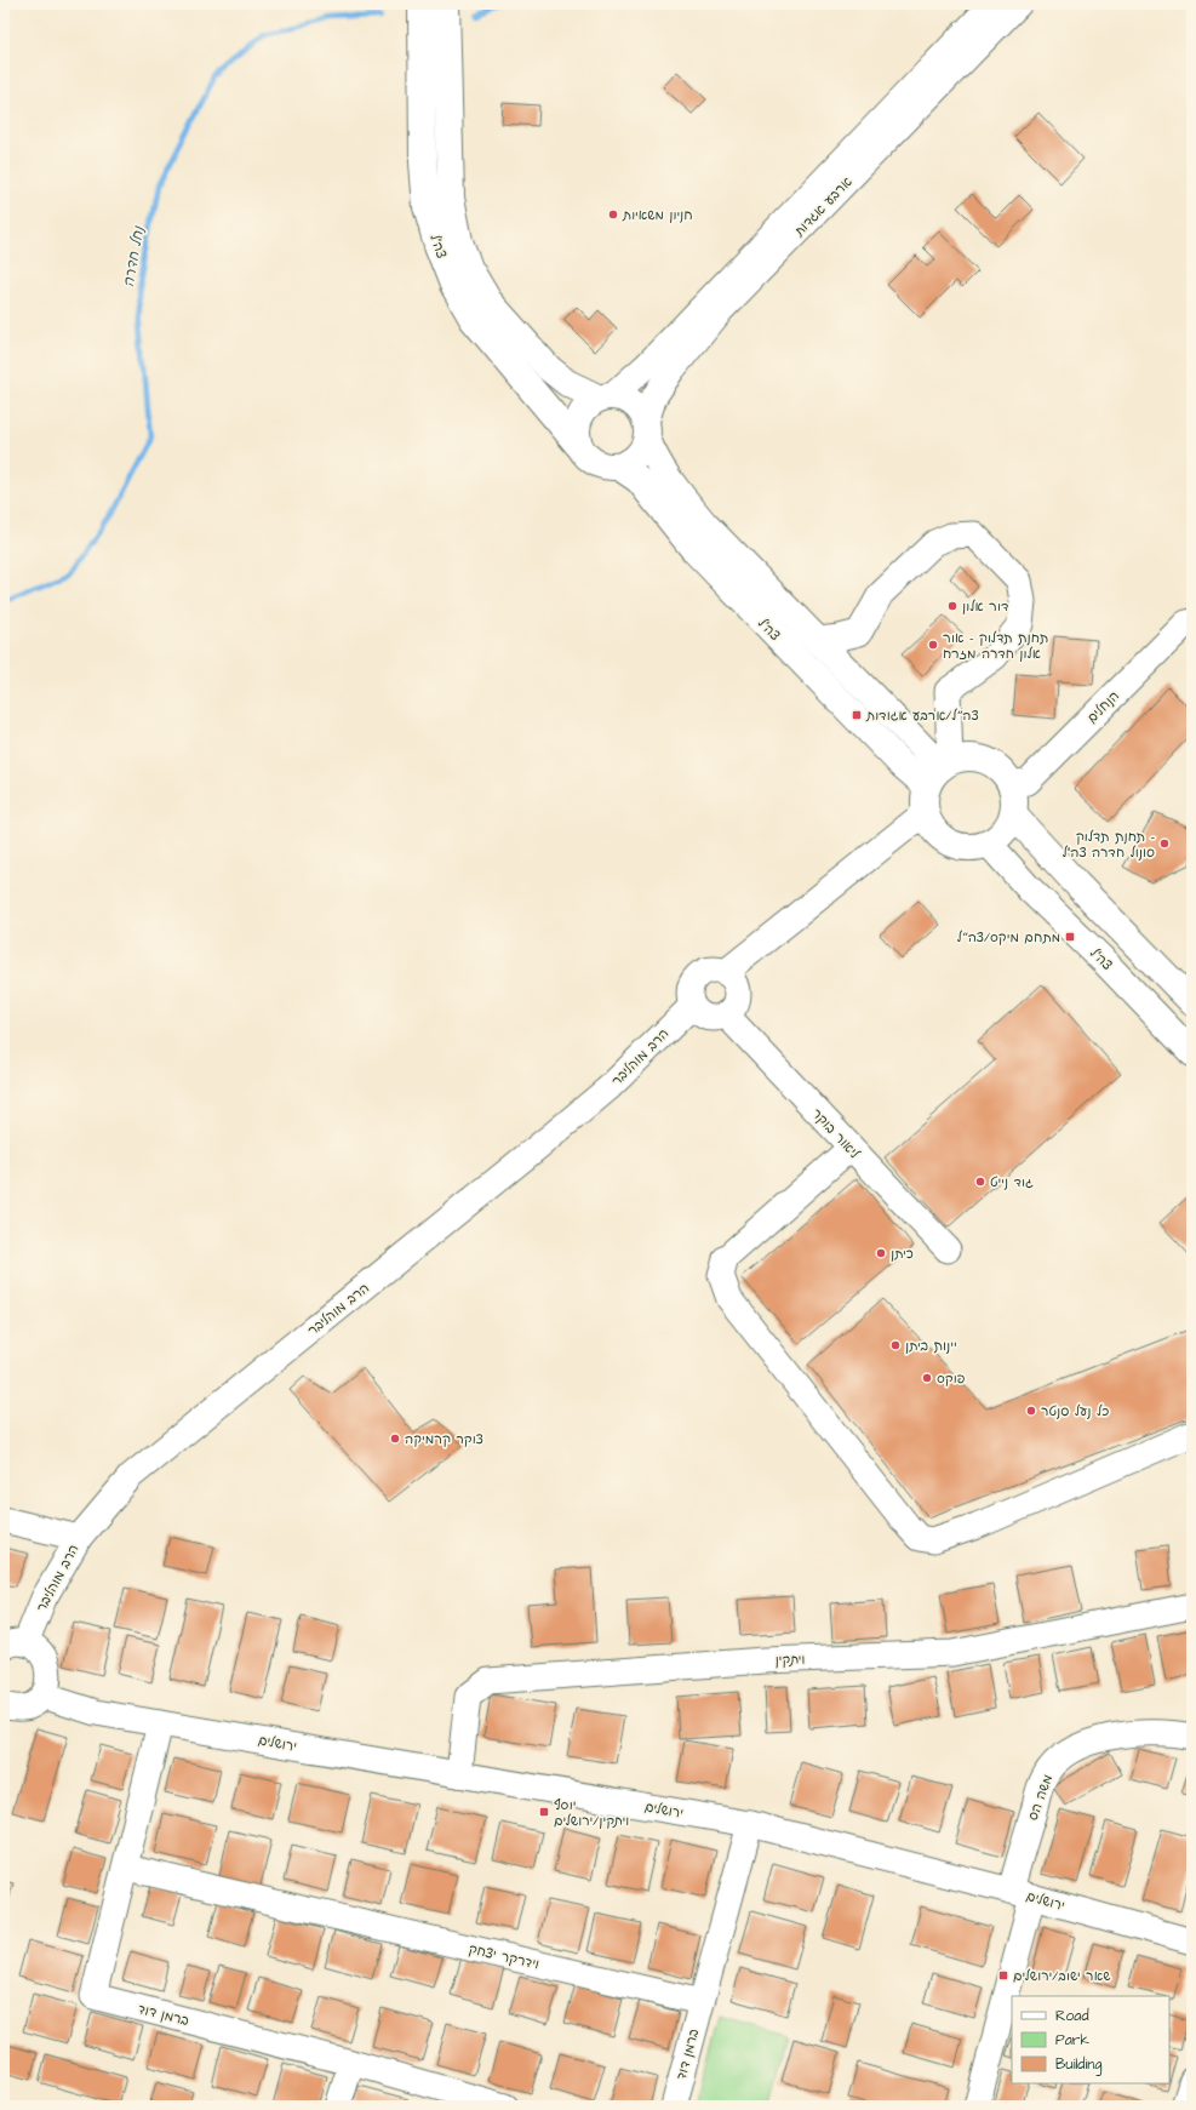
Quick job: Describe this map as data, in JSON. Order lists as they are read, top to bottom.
{
  "streets": {
    "main road": ["צה\"ל"],
    "street": [
      "ארבע אגדות",
      "הנחלים",
      "הרב מוהליבר",
      "ליאור בוקר",
      "ויתקין",
      "ירושלים",
      "משה הס",
      "וידרקר יצחק",
      "ברמן דוד"
    ]
  },
  "crossings": [
    ["ארבע אגדות", "צה\"ל"],
    ["צה\"ל", "הנחלים"],
    ["הרב מוהליבר", "ליאור בוקר"],
    ["ויתקין", "ירושלים"],
    ["ירושלים", "משה הס"],
    ["ירושלים", "ברמן דוד"],
    ["וידרקר יצחק", "ברמן דוד"]
  ],
  "water": ["נחל חדרה"],
  "places": {
    "other": [
      "חניון משאיות",
      "דור אלון",
      "תחנת תדלוק - אור אלון חדרה מזרח",
      "תחנת תדלוק - סונול חדרה צה\"ל",
      "גוד נייט",
      "כיתן",
      "יינות ביתן",
      "פוקס",
      "כל נעל סנטר",
      "צוקר קרמיקה"
    ],
    "transit": [
      "צה״ל/ארבע אגודות",
      "מתחם מיקס/צה״ל",
      "יוסף ויתקין/ירושלים",
      "שאר ישוב/ירושלים"
    ]
  },
  "legend": ["Road", "Park", "Building"]
}
